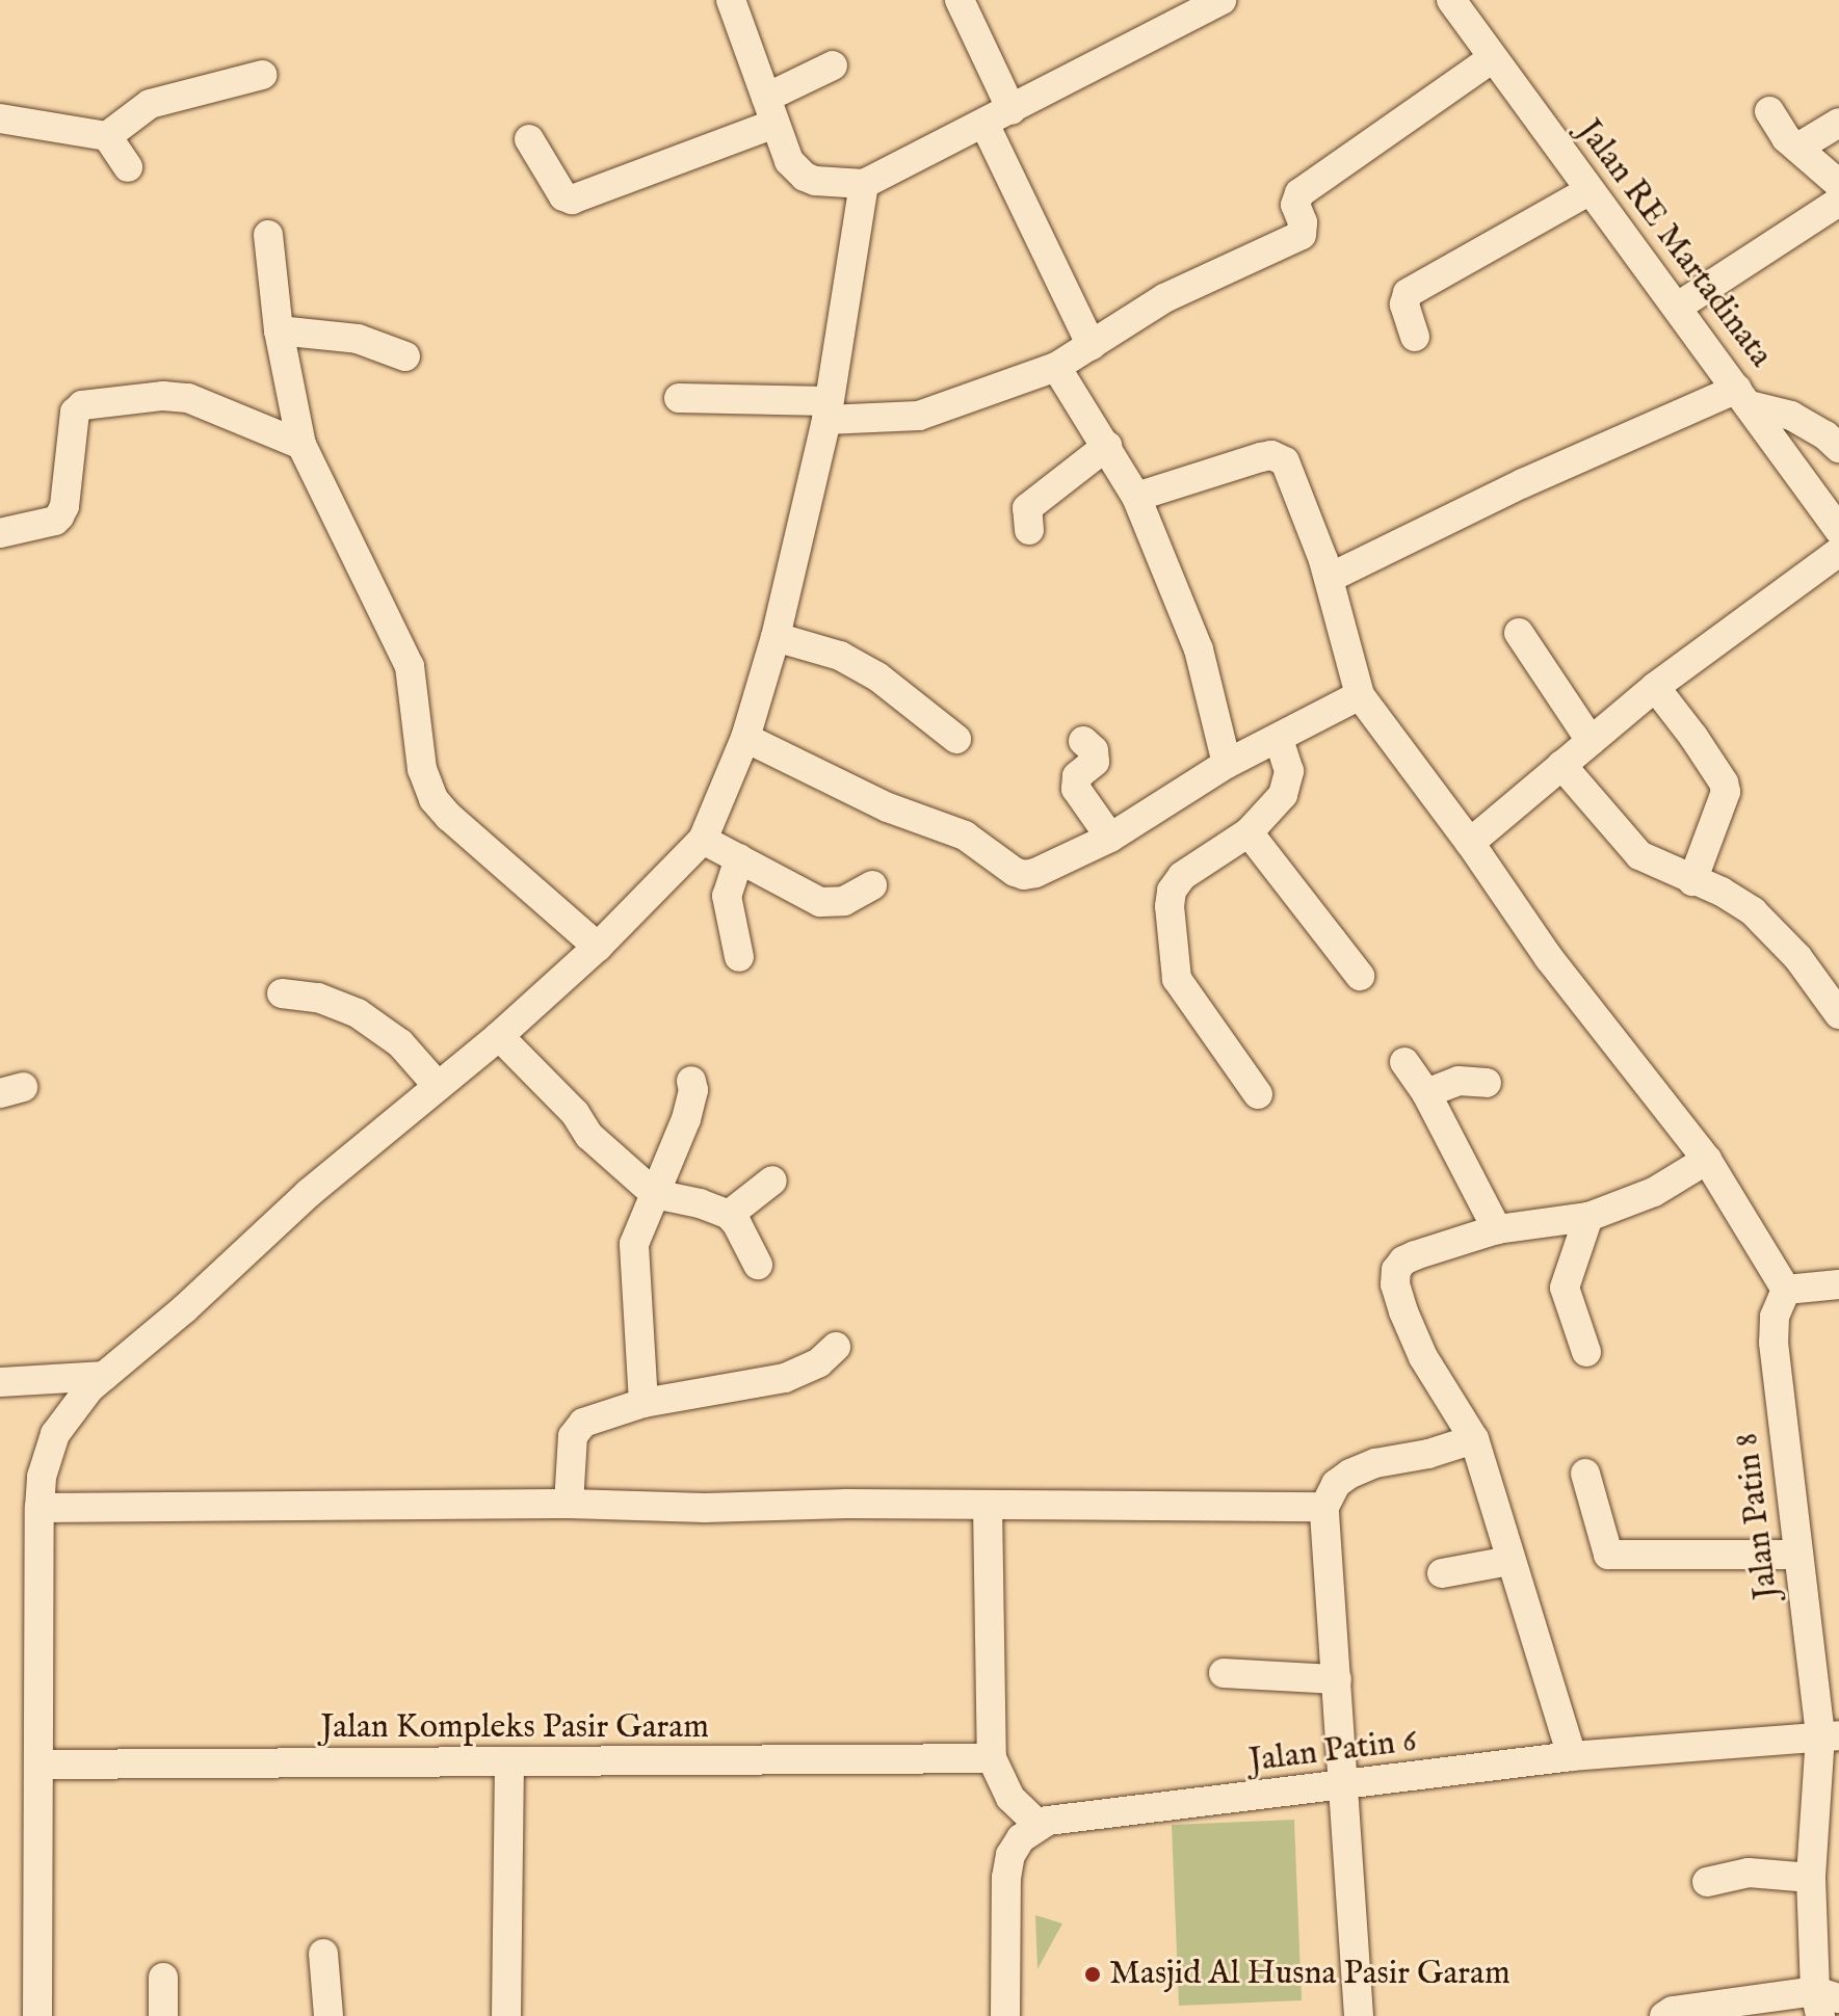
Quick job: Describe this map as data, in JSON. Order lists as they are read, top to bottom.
{
  "streets": {
    "street": [
      "Jalan RE Martadinata",
      "Jalan Patin 8",
      "Jalan Kompleks Pasir Garam",
      "Jalan Patin 6"
    ]
  },
  "crossings": [
    ["Jalan Patin 8", "Jalan Patin 6"]
  ],
  "places": ["Masjid Al Husna Pasir Garam"]
}
